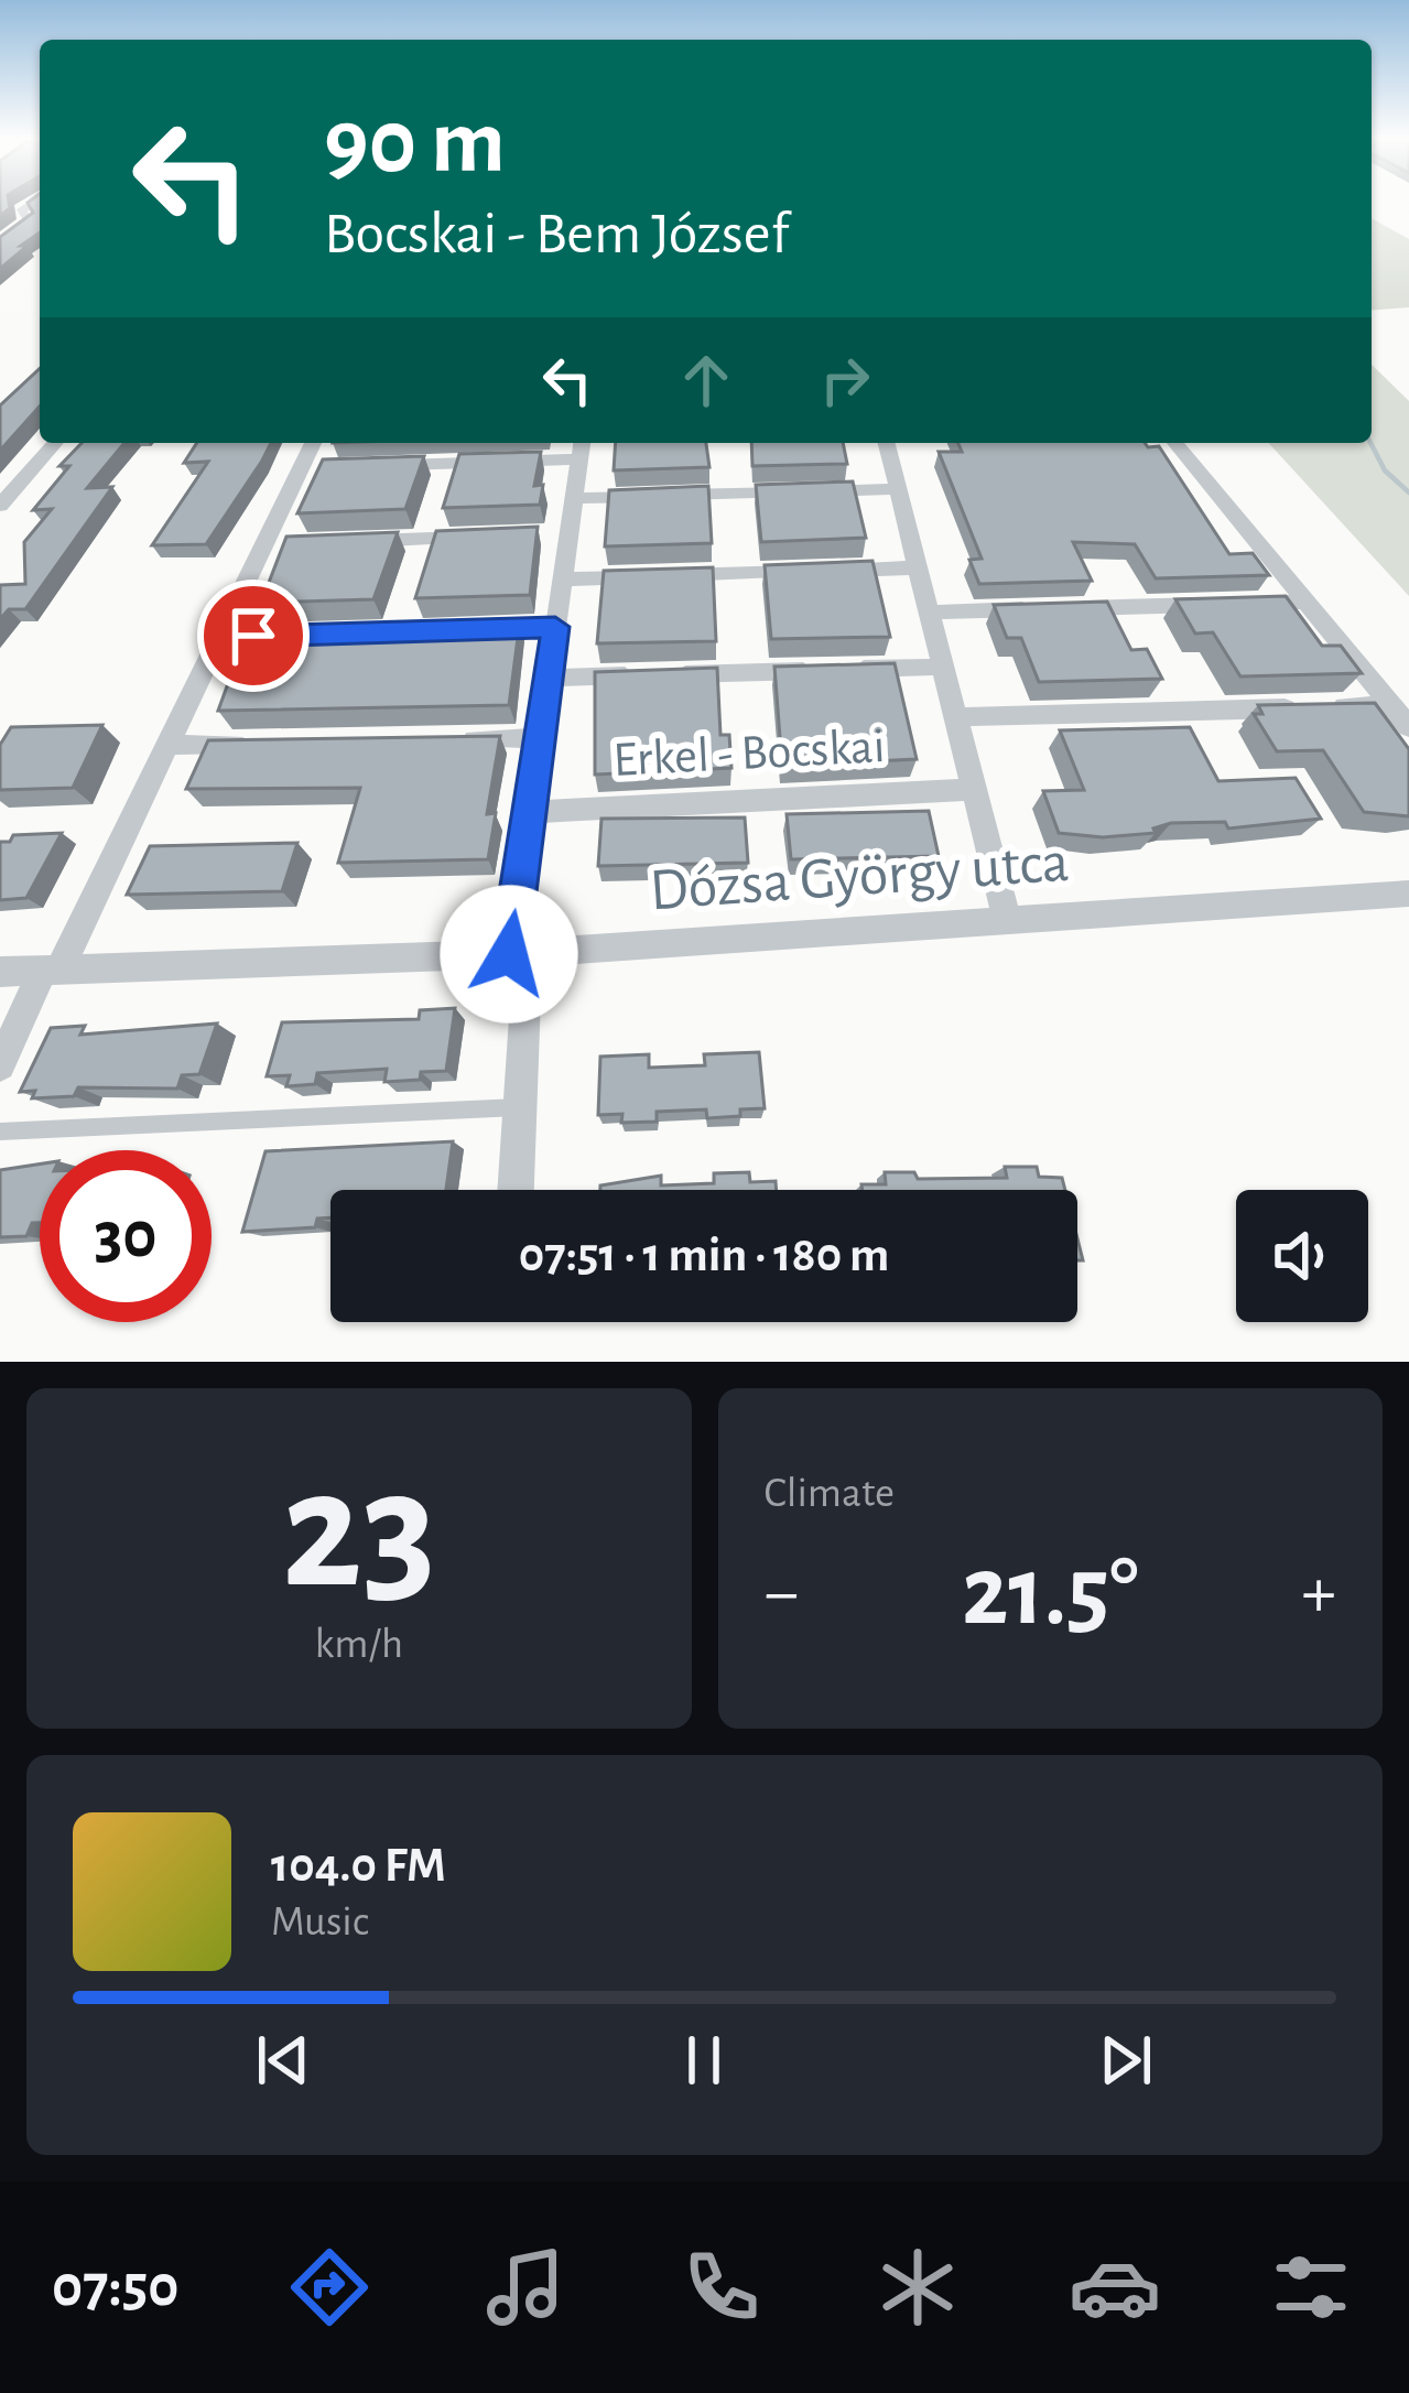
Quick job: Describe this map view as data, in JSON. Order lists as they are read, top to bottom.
{
  "streets": {
    "street": ["Erkel - Bocskai", "Dózsa György utca"]
  },
  "page": {
    "turn": ["90 m", "Bocskai - Bem József"],
    "limit": "30",
    "trip": "07:51 · 1 min · 180 m",
    "tile": [
      ["23", "km/h"],
      "Climate"
    ],
    "heat": ["−", "21.5°", "+"],
    "song": ["104.0 FM", "Music"],
    "tabs": "07:50"
  }
}
